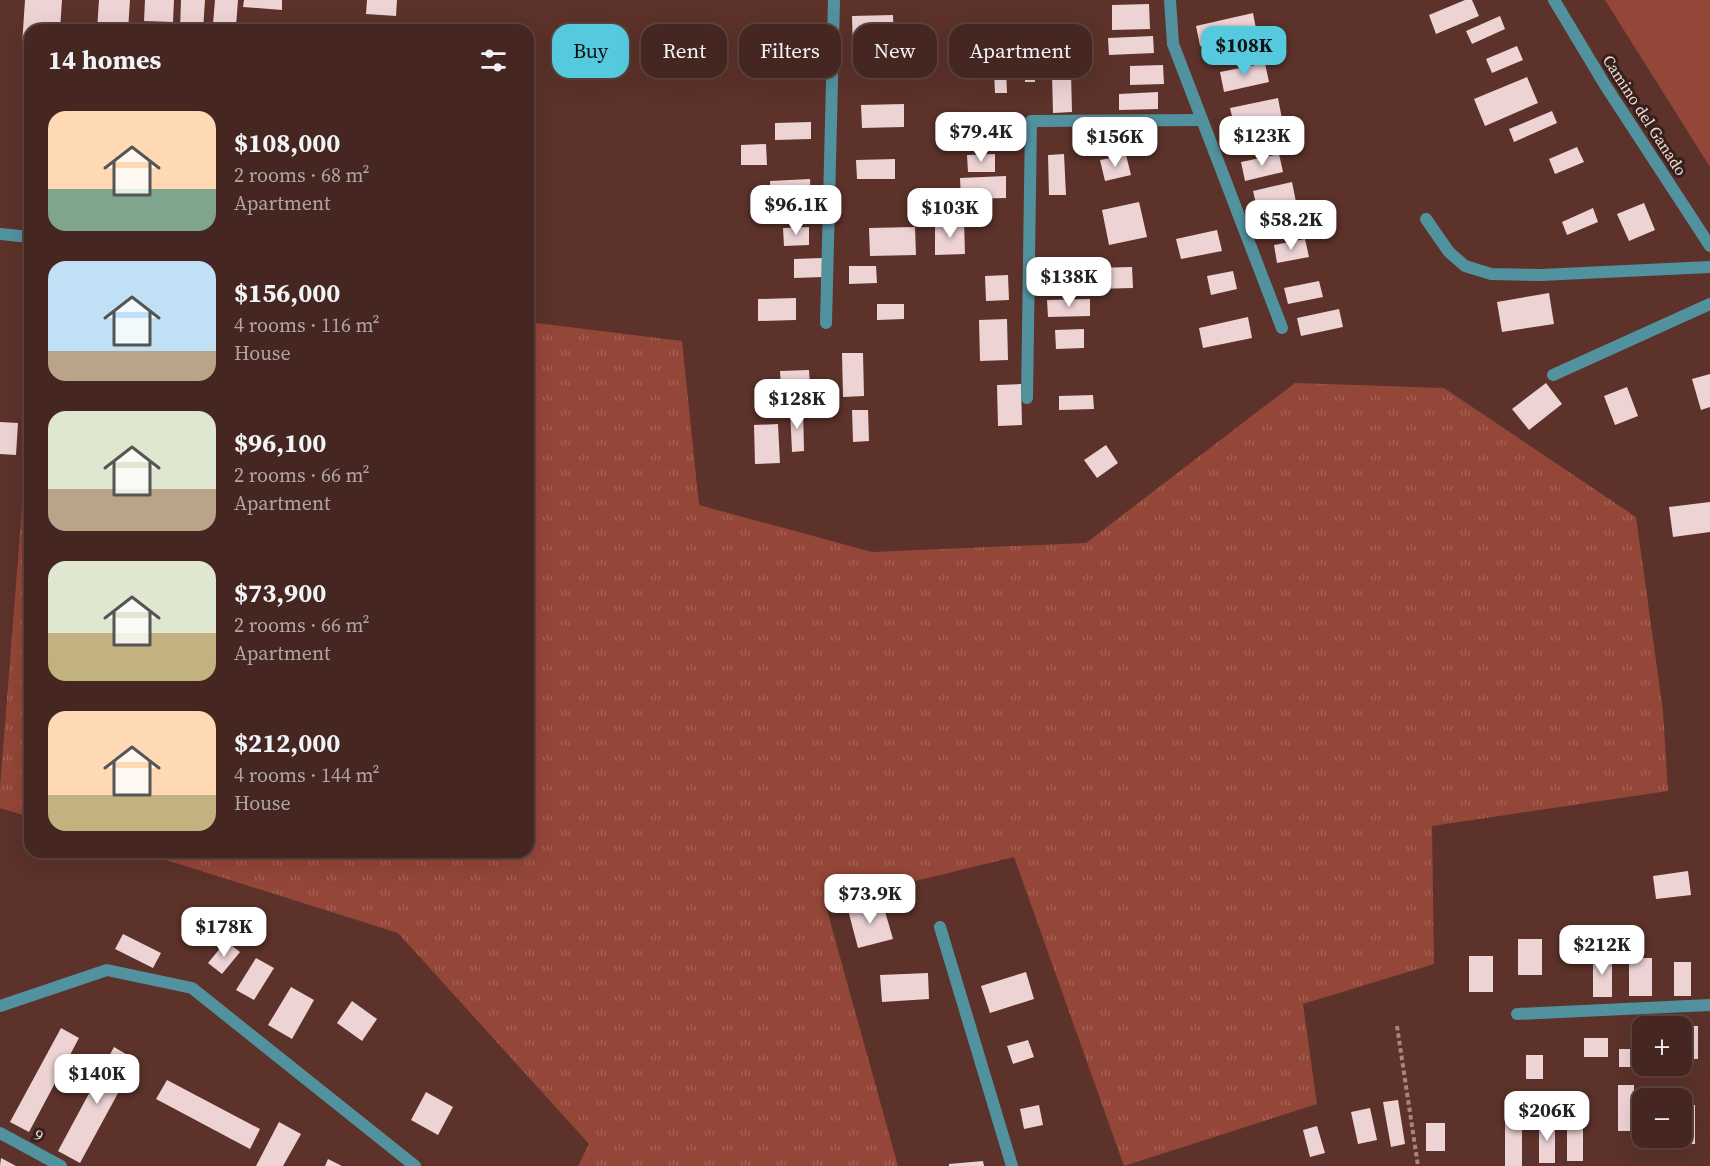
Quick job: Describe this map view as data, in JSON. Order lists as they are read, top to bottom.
{
  "streets": {
    "street": ["Camino del Ganado", "9"]
  },
  "page": {
    "chip": [
      "Buy",
      "Rent",
      "Filters",
      "New",
      "Apartment"
    ],
    "heading": "14 homes",
    "price": [
      "$108K",
      "$79.4K",
      "$123K",
      "$156K",
      "$96.1K",
      "$103K",
      "$58.2K",
      "$138K",
      "$128K",
      "$73.9K",
      "$178K",
      "$212K",
      "$140K",
      "$206K"
    ],
    "list": [
      {
        "name": "$108,000",
        "note": "2 rooms · 68 m² · Apartment"
      },
      {
        "name": "$156,000",
        "note": "4 rooms · 116 m² · House"
      },
      {
        "name": "$96,100",
        "note": "2 rooms · 66 m² · Apartment"
      },
      {
        "name": "$73,900",
        "note": "2 rooms · 66 m² · Apartment"
      },
      {
        "name": "$212,000",
        "note": "4 rooms · 144 m² · House"
      }
    ],
    "map_buttons": ["+", "−"]
  }
}
